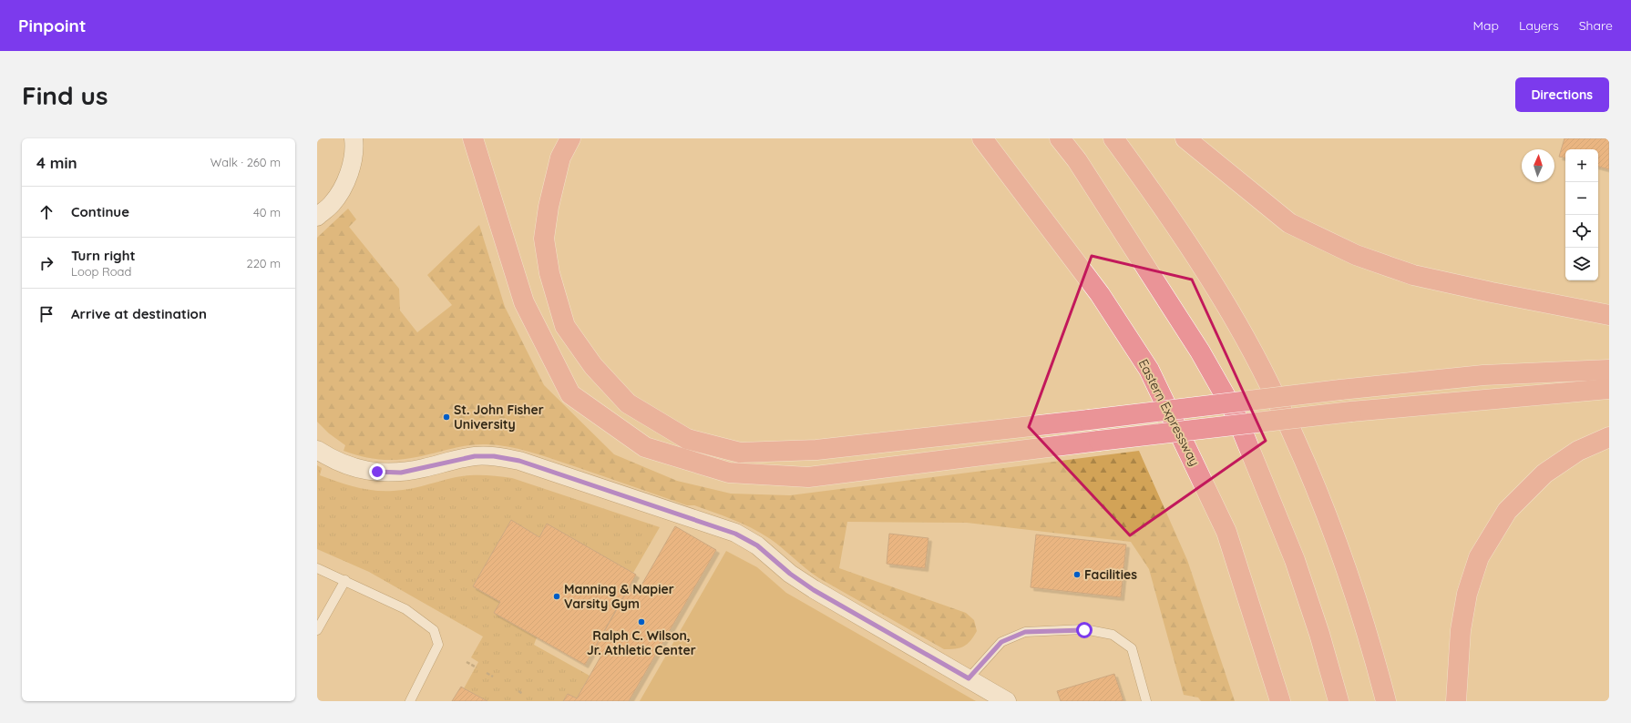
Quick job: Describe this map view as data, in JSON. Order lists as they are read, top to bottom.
{
  "streets": {
    "highway": ["Eastern Expressway"]
  },
  "places": [
    "St. John Fisher University",
    "Facilities",
    "Manning & Napier Varsity Gym",
    "Ralph C. Wilson, Jr. Athletic Center"
  ],
  "north": "top",
  "page": {
    "header": "Pinpoint",
    "nav": ["Map", "Layers", "Share"],
    "buttons": "Directions",
    "title": "Find us",
    "heading": ["4 min", "Walk · 260 m"],
    "map_buttons": ["+", "−"],
    "list": [
      ["Continue", "40 m"],
      ["Turn right", "Loop Road", "220 m"],
      "Arrive at destination"
    ]
  }
}
